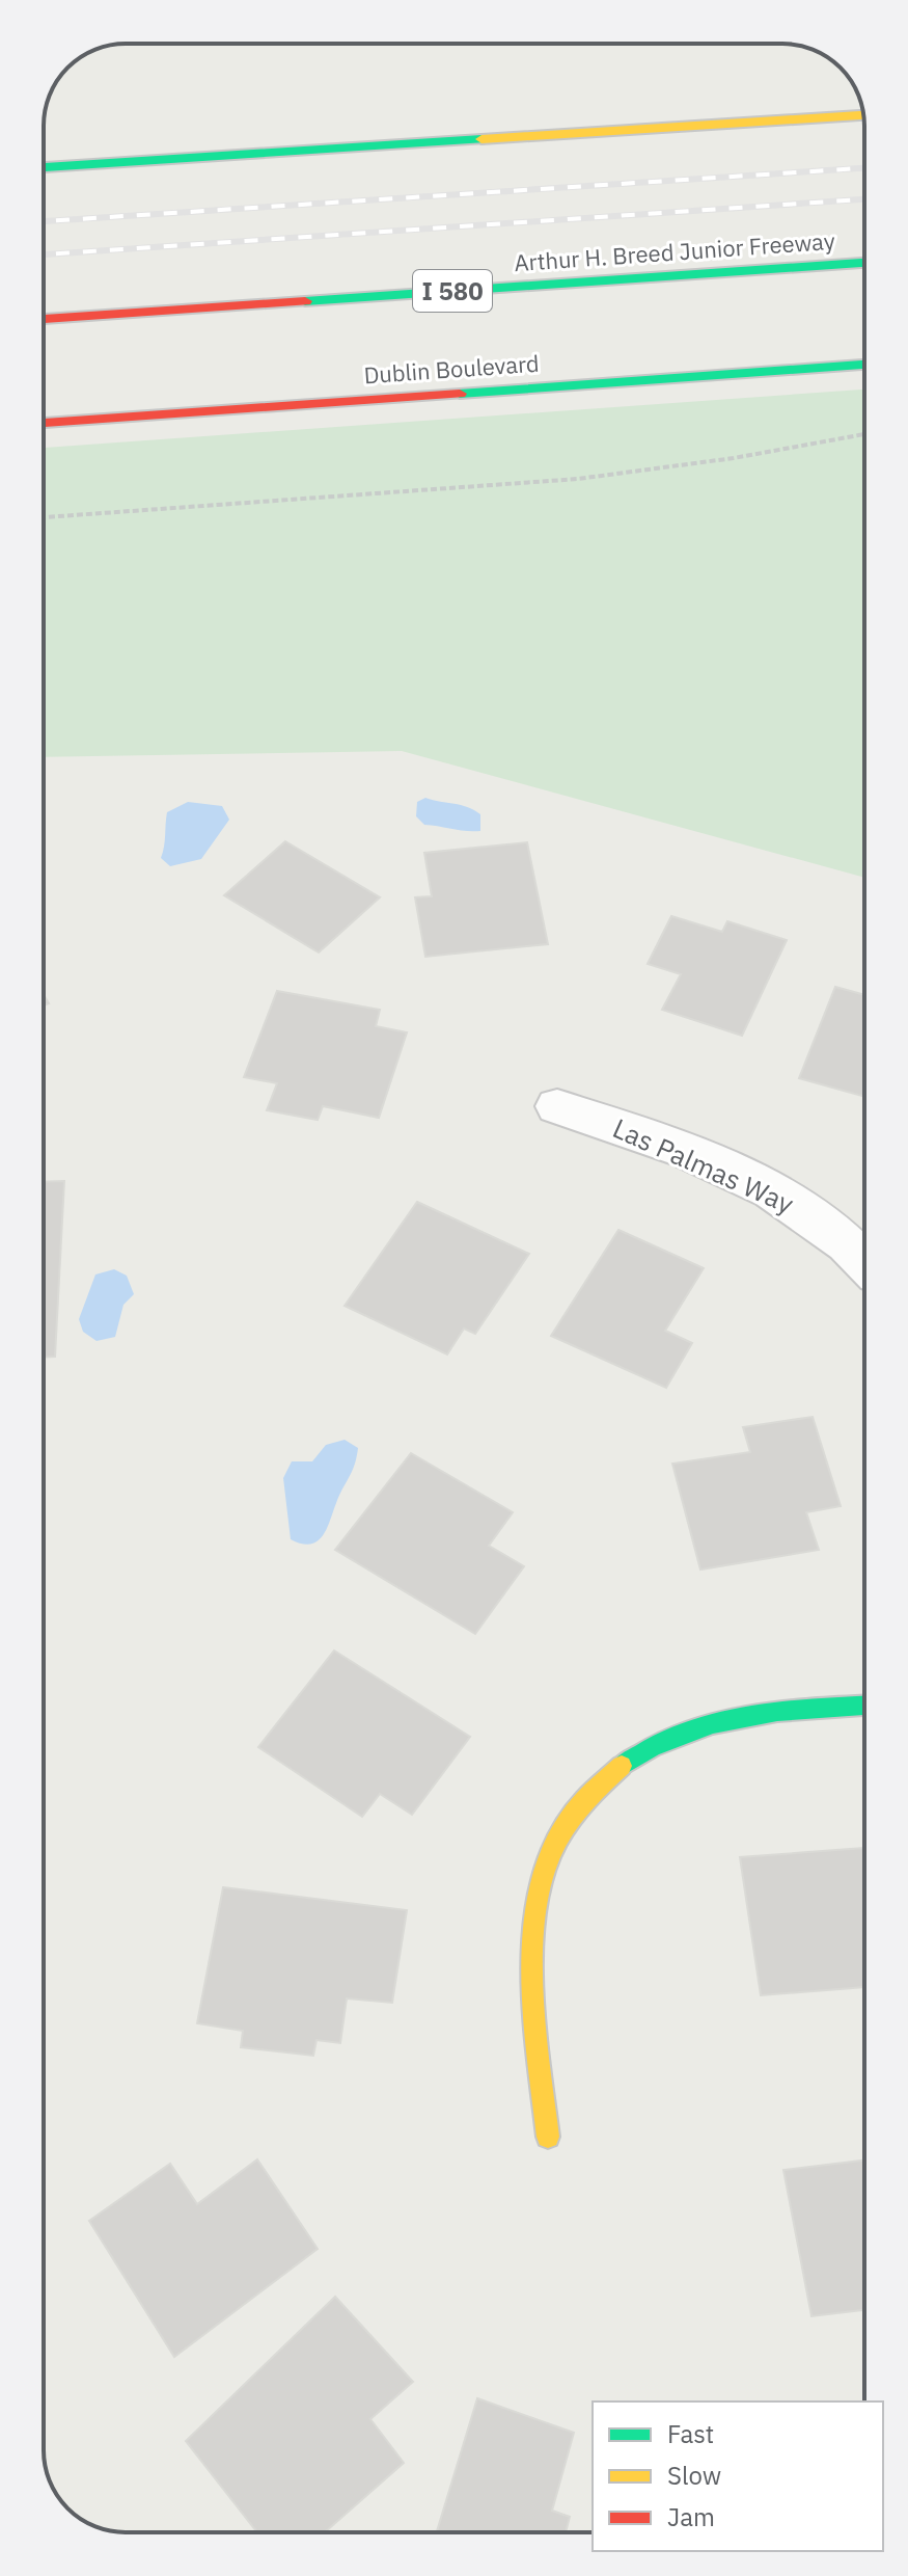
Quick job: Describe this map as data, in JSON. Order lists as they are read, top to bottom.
{
  "streets": {
    "main road": ["Arthur H. Breed Junior Freeway", "I 580", "Dublin Boulevard"],
    "street": ["Las Palmas Way"]
  },
  "legend": ["Fast", "Slow", "Jam"]
}
